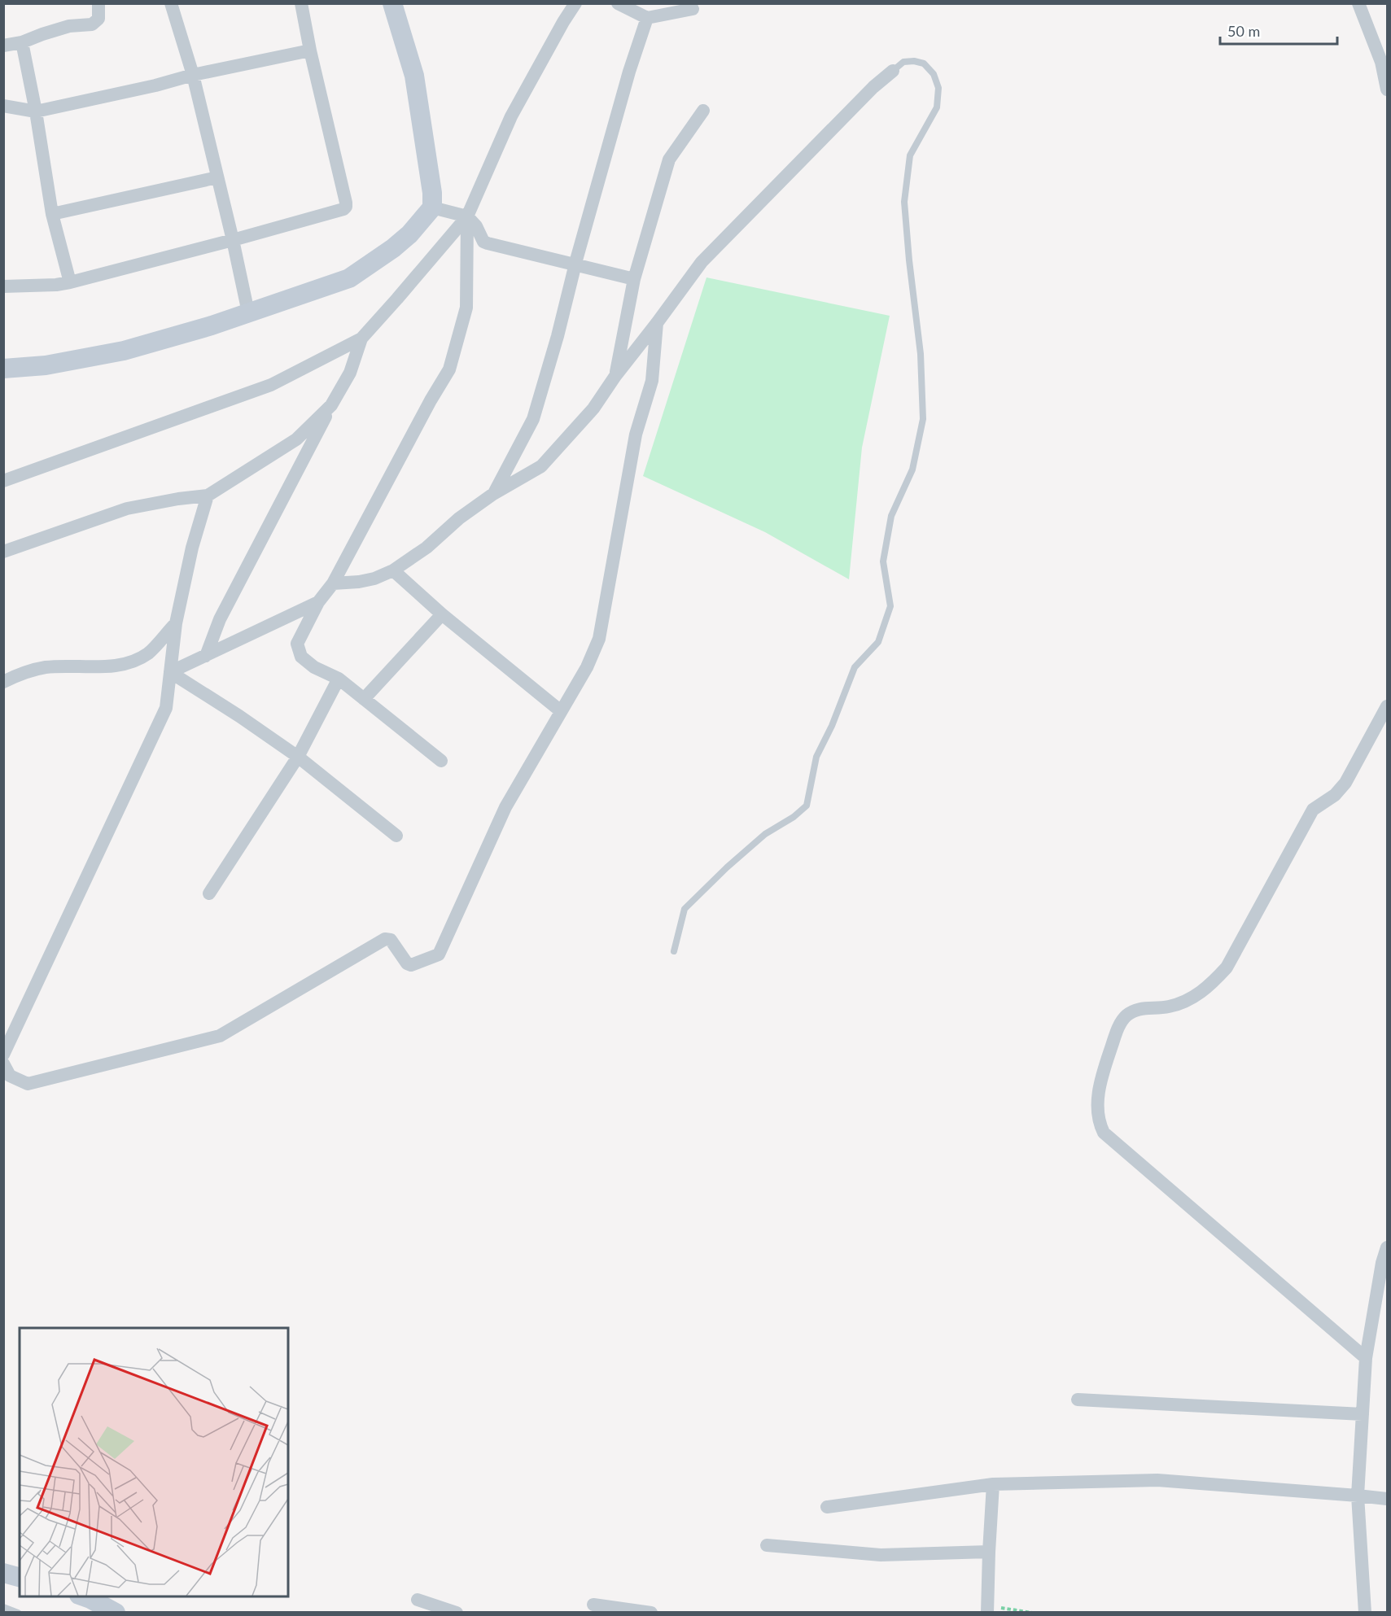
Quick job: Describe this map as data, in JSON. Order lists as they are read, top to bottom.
{
  "scale_bar": "50 m"
}
